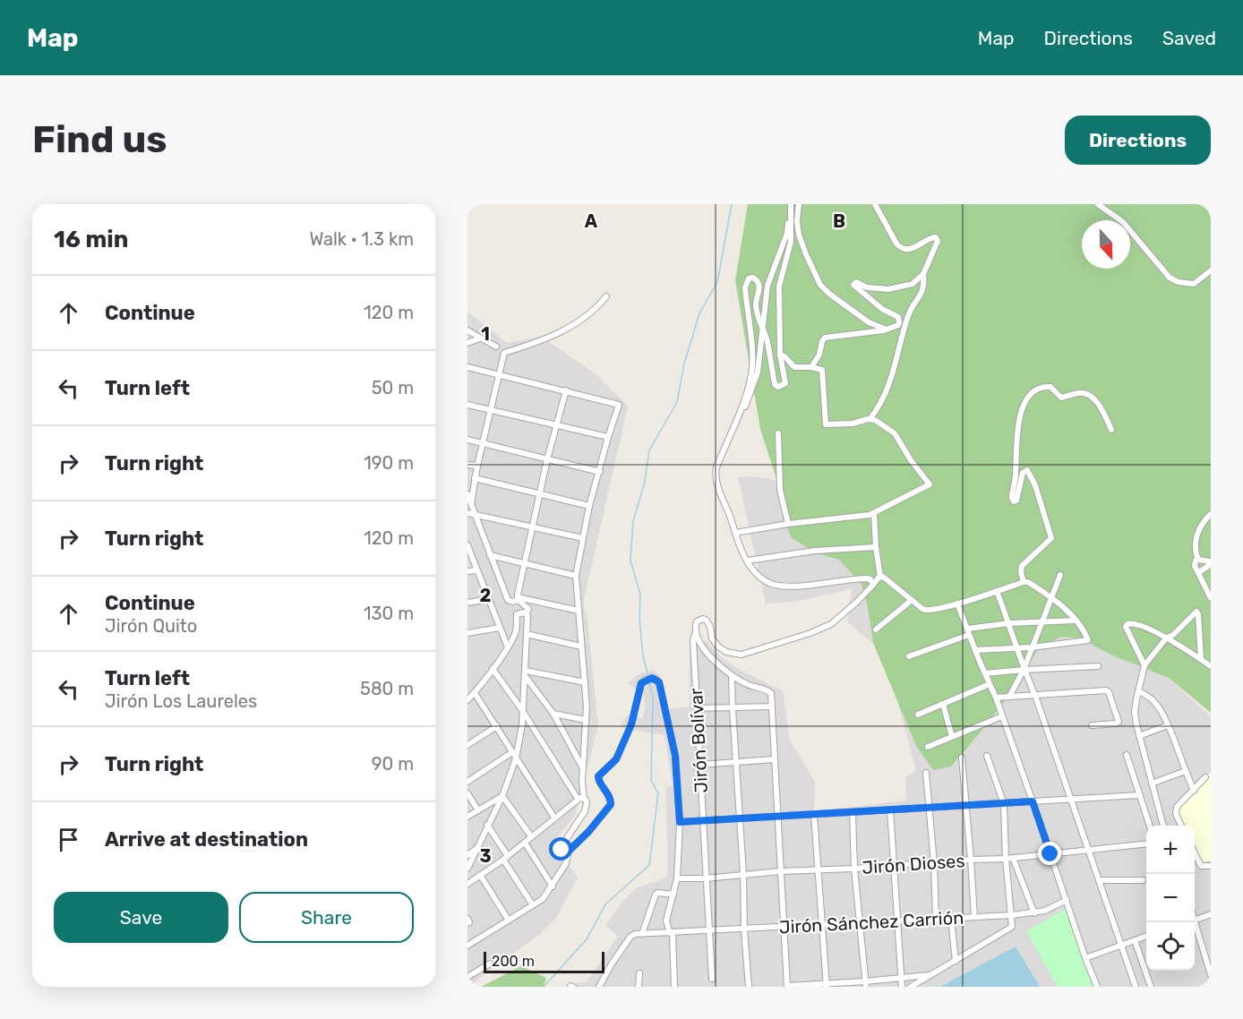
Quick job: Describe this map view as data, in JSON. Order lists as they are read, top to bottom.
{
  "streets": {
    "street": ["Jirón Bolívar", "Jirón Dioses", "Jirón Sánchez Carrión"]
  },
  "crossings": [
    ["Jirón Bolívar", "Jirón Dioses"],
    ["Jirón Bolívar", "Jirón Sánchez Carrión"]
  ],
  "scale_bar": "200 m",
  "north": "bottom",
  "page": {
    "header": "Map",
    "nav": ["Map", "Directions", "Saved"],
    "buttons": [
      "Directions",
      ["Save", "Share"]
    ],
    "title": "Find us",
    "heading": ["16 min", "Walk · 1.3 km"],
    "list": [
      ["Continue", "120 m"],
      ["Turn left", "50 m"],
      ["Turn right", "190 m"],
      ["Turn right", "120 m"],
      ["Continue", "Jirón Quito", "130 m"],
      ["Turn left", "Jirón Los Laureles", "580 m"],
      ["Turn right", "90 m"],
      "Arrive at destination"
    ],
    "map_buttons": ["+", "−"],
    "scale": "200 m"
  },
  "grid": {
    "columns": ["A", "B"],
    "rows": ["1", "2", "3"]
  }
}
